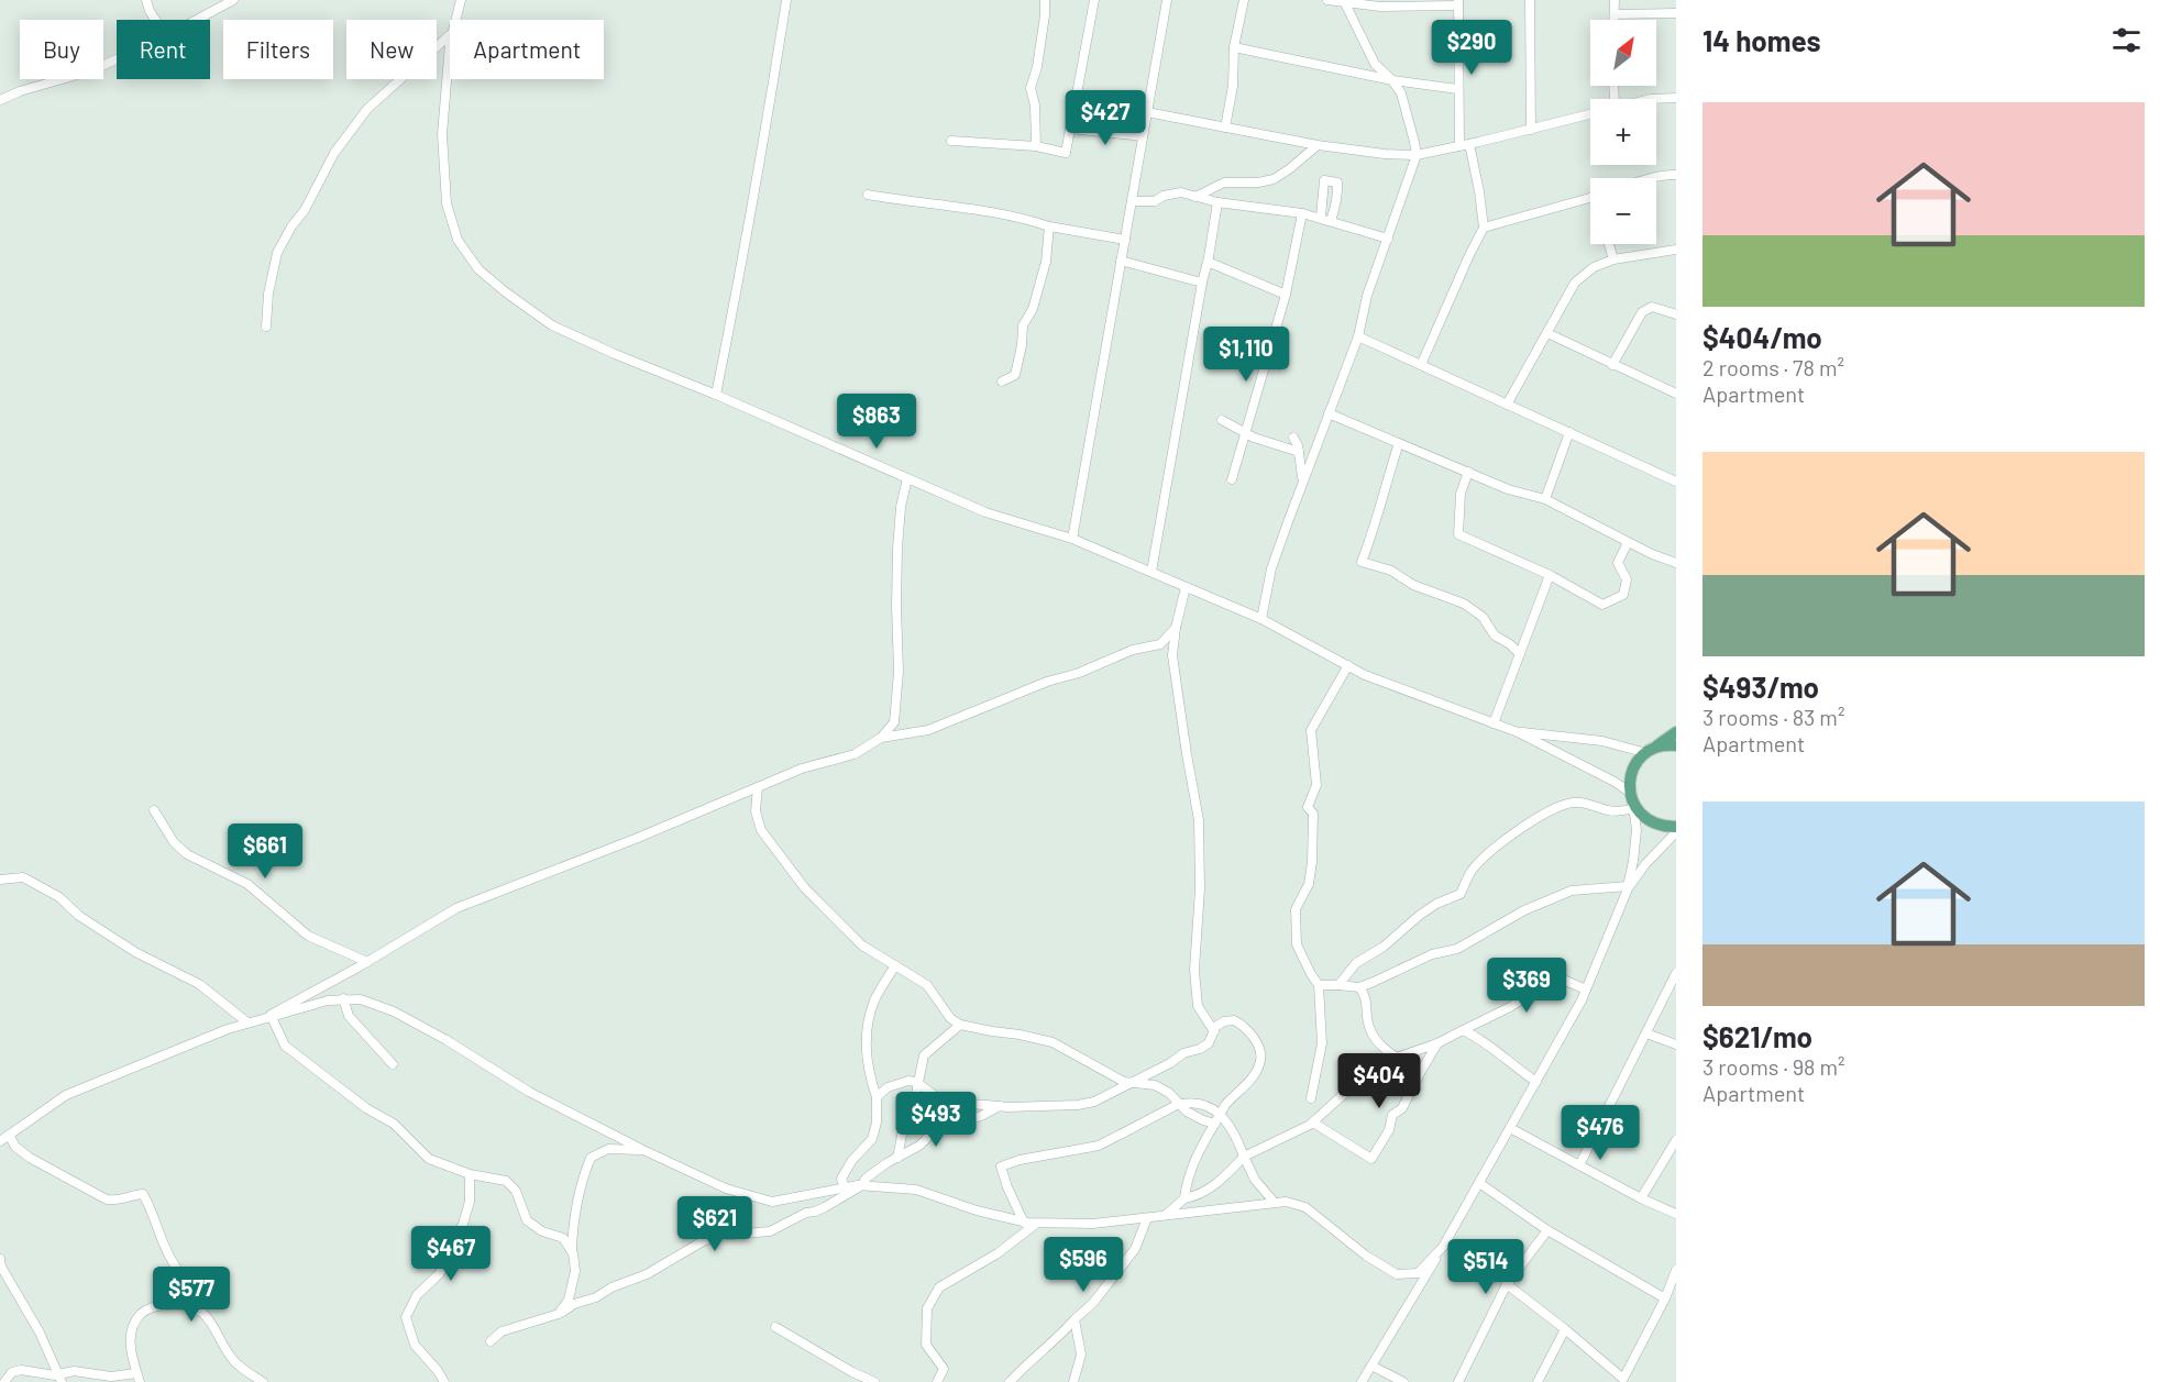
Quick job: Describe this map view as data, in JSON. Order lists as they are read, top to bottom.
{
  "north": "top right",
  "page": {
    "heading": "14 homes",
    "map_buttons": ["+", "−"],
    "price": [
      "$290",
      "$427",
      "$1,110",
      "$863",
      "$661",
      "$369",
      "$404",
      "$493",
      "$476",
      "$621",
      "$467",
      "$596",
      "$514",
      "$577"
    ],
    "chip": [
      "Buy",
      "Rent",
      "Filters",
      "New",
      "Apartment"
    ],
    "list": [
      {
        "name": "$404/mo",
        "note": "2 rooms · 78 m² · Apartment"
      },
      {
        "name": "$493/mo",
        "note": "3 rooms · 83 m² · Apartment"
      },
      {
        "name": "$621/mo",
        "note": "3 rooms · 98 m² · Apartment"
      }
    ]
  }
}
